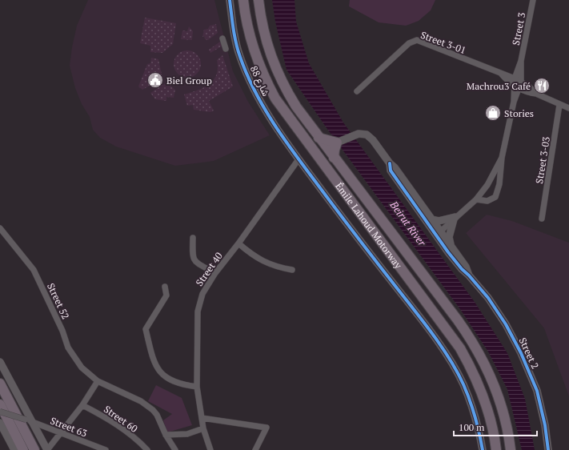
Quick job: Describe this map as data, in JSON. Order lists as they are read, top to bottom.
{
  "streets": {
    "highway": ["Émile Lahoud Motorway"],
    "street": [
      "Street 3",
      "Street 3-01",
      "شارع 88",
      "Street 3-03",
      "Street 40",
      "Street 52",
      "Street 2",
      "Street 60",
      "Street 63"
    ]
  },
  "crossings": [
    ["شارع 88", "Street 40"]
  ],
  "water": ["Beirut River"],
  "places": {
    "public building": ["Biel Group"],
    "restaurant": ["Machrou3 Café"],
    "shop": ["Stories"]
  },
  "scale_bar": "100 m"
}
